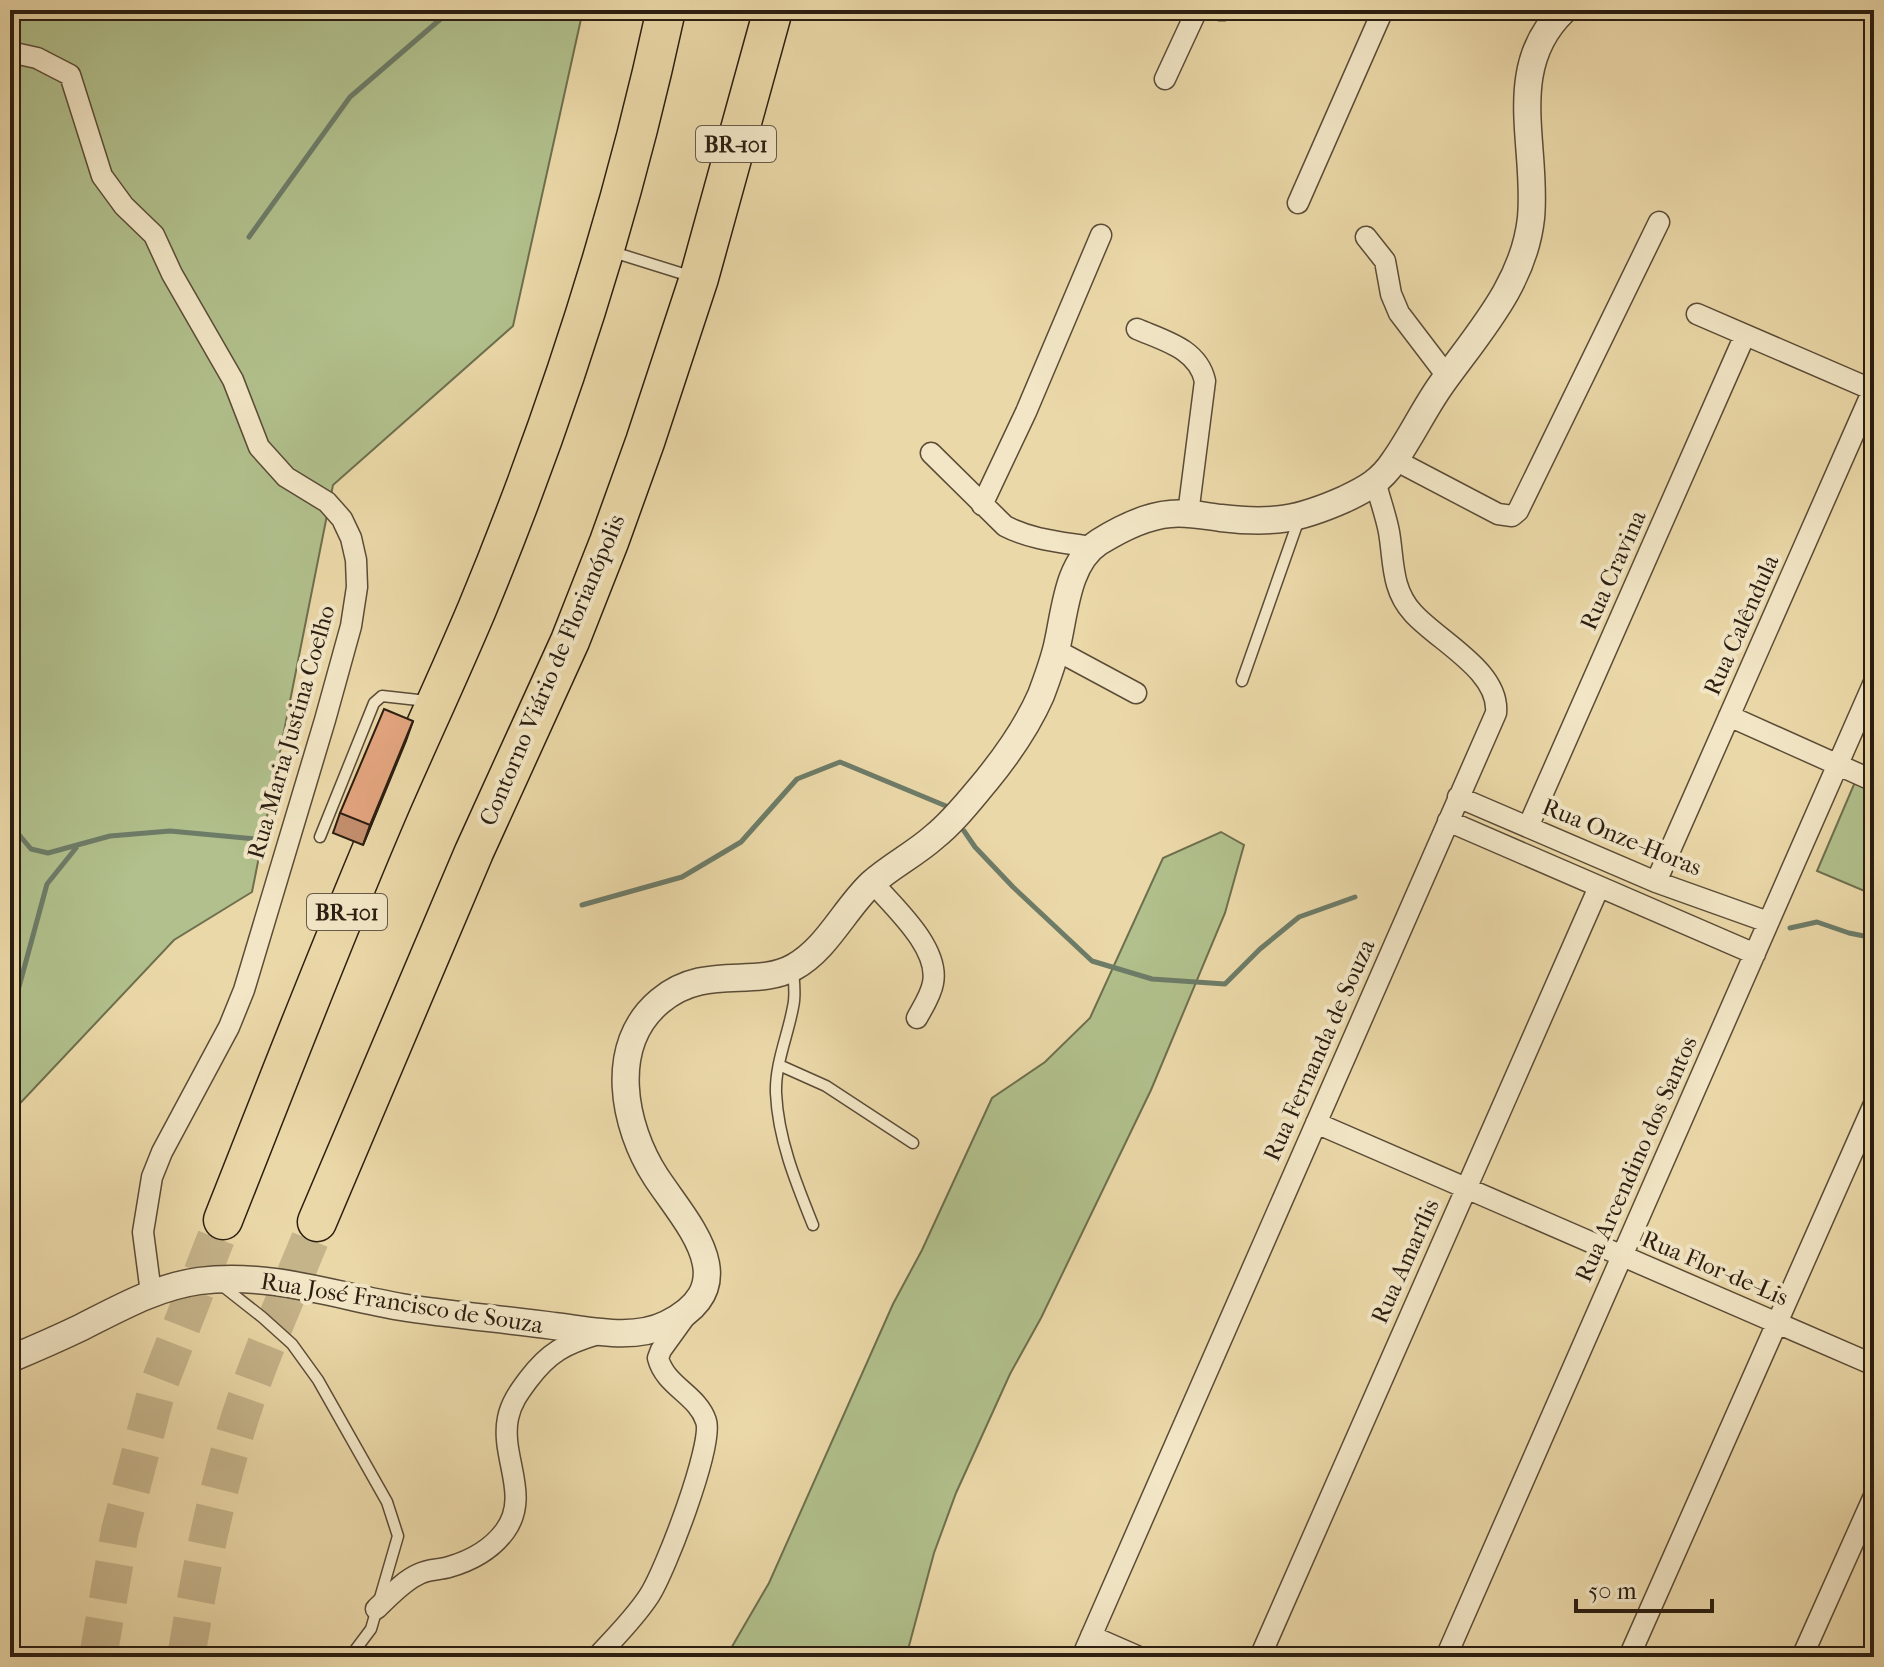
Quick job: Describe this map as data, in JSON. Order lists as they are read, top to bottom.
{
  "streets": {
    "highway": ["BR-101", "Contorno Viário de Florianópolis"],
    "street": [
      "Rua Cravina",
      "Rua Calêndula",
      "Rua Maria Justina Coelho",
      "Rua Onze-Horas",
      "Rua Fernanda de Souza",
      "Rua Arcendino dos Santos",
      "Rua Amarílis",
      "Rua Flor-de-Lis",
      "Rua José Francisco de Souza"
    ]
  },
  "crossings": [
    ["Rua Cravina", "Rua Onze-Horas"],
    ["Rua Calêndula", "Rua Onze-Horas"],
    ["Rua Maria Justina Coelho", "Rua José Francisco de Souza"],
    ["Rua Onze-Horas", "Rua Fernanda de Souza"],
    ["Rua Onze-Horas", "Rua Arcendino dos Santos"],
    ["Rua Fernanda de Souza", "Rua Flor-de-Lis"],
    ["Rua Arcendino dos Santos", "Rua Flor-de-Lis"],
    ["Rua Amarílis", "Rua Flor-de-Lis"]
  ],
  "scale_bar": "50 m"
}
